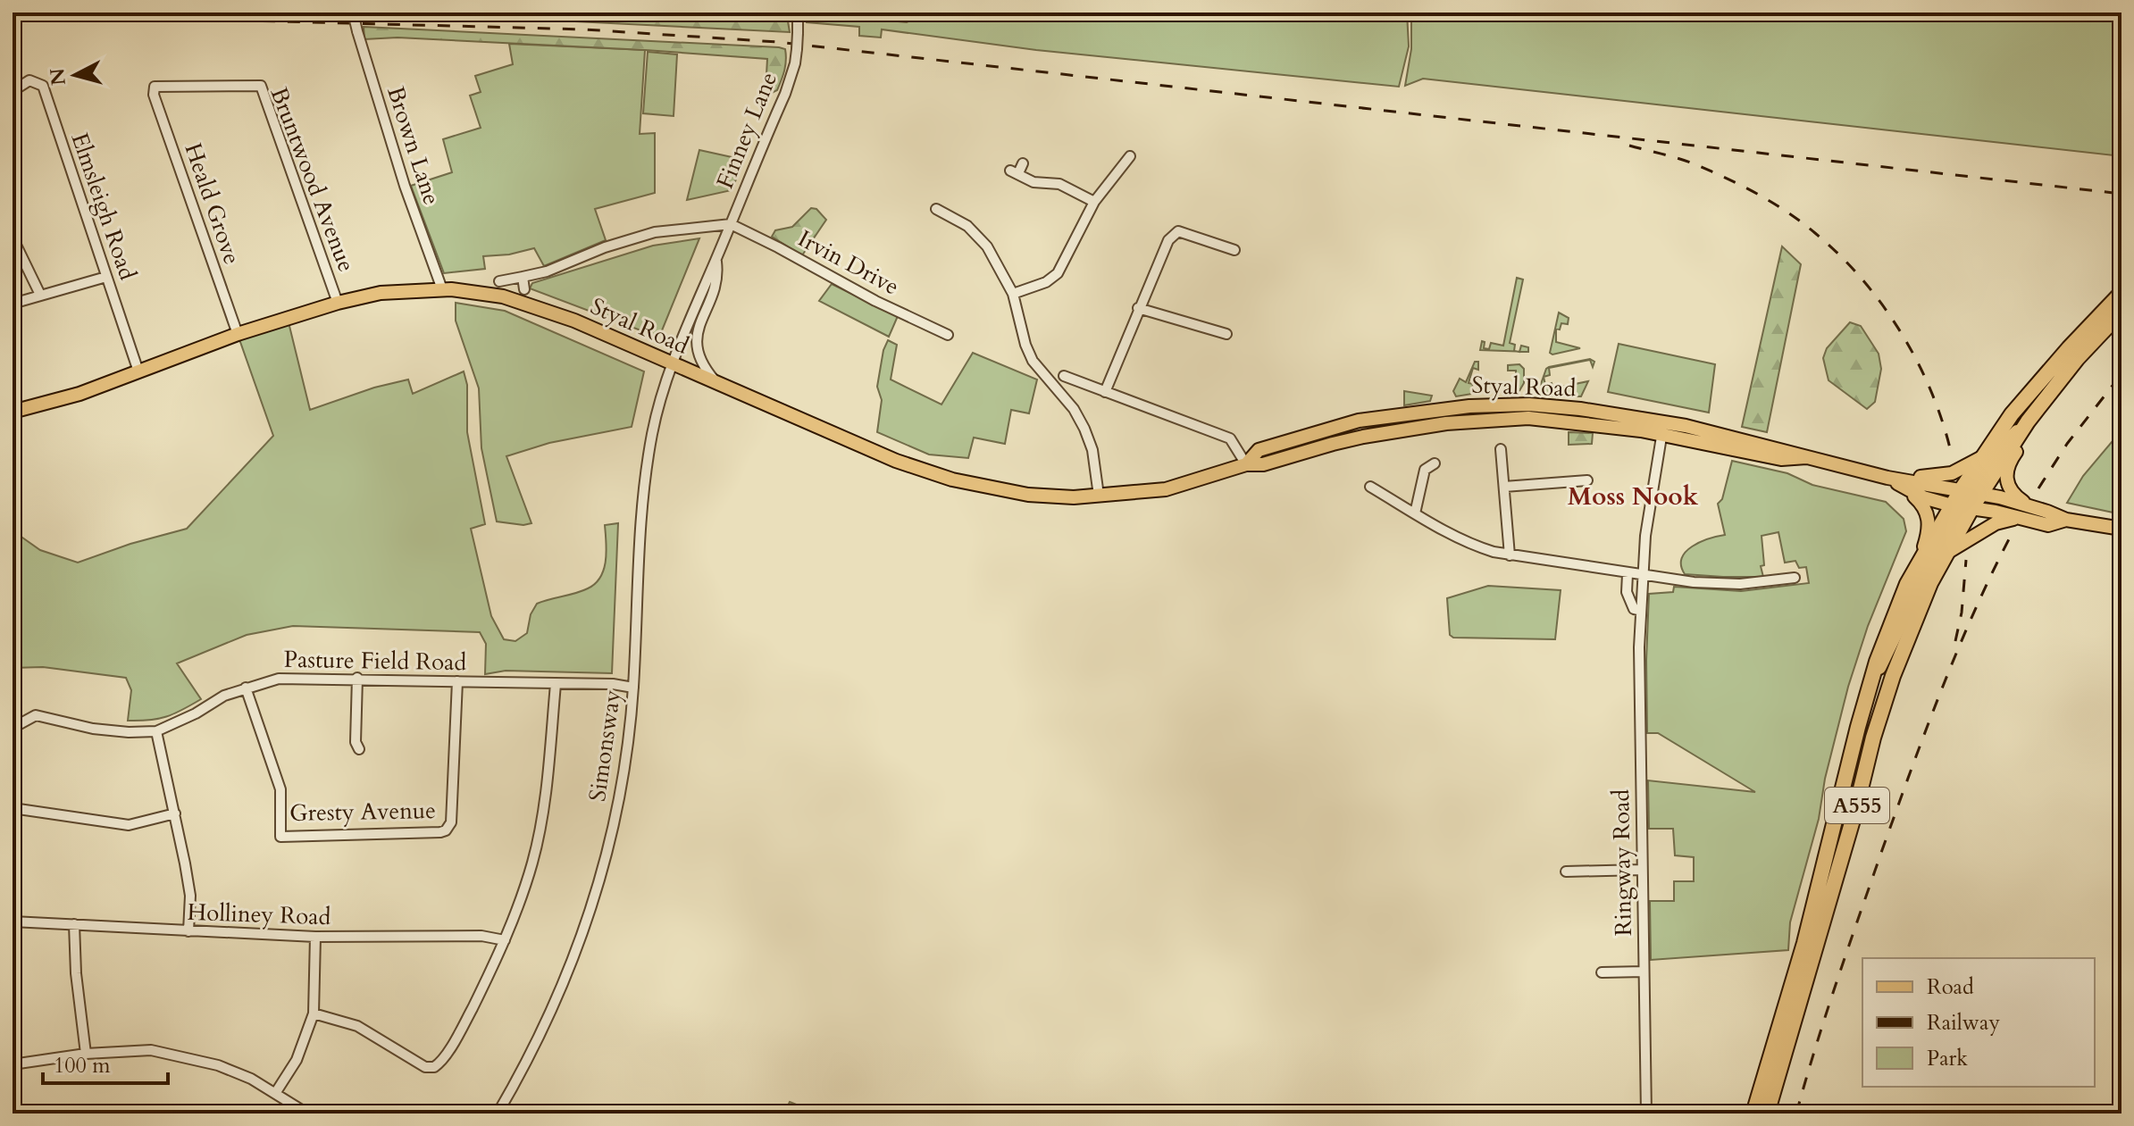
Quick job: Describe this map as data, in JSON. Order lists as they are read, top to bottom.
{
  "streets": {
    "highway": ["A555"],
    "main road": ["Styal Road"],
    "street": [
      "Finney Lane",
      "Brown Lane",
      "Bruntwood Avenue",
      "Heald Grove",
      "Elmsleigh Road",
      "Irvin Drive",
      "Pasture Field Road",
      "Simonsway",
      "Gresty Avenue",
      "Ringway Road",
      "Holliney Road"
    ]
  },
  "crossings": [
    ["Finney Lane", "Irvin Drive"],
    ["Finney Lane", "Styal Road"],
    ["Finney Lane", "Simonsway"],
    ["Brown Lane", "Styal Road"],
    ["Bruntwood Avenue", "Heald Grove"],
    ["Bruntwood Avenue", "Styal Road"],
    ["Heald Grove", "Styal Road"],
    ["Elmsleigh Road", "Styal Road"],
    ["Styal Road", "Simonsway"],
    ["Styal Road", "A555"],
    ["Styal Road", "Ringway Road"],
    ["Pasture Field Road", "Simonsway"],
    ["Pasture Field Road", "Gresty Avenue"]
  ],
  "districts": ["Moss Nook"],
  "legend": ["Road", "Railway", "Park"],
  "scale_bar": "100 m",
  "north": "left"
}
